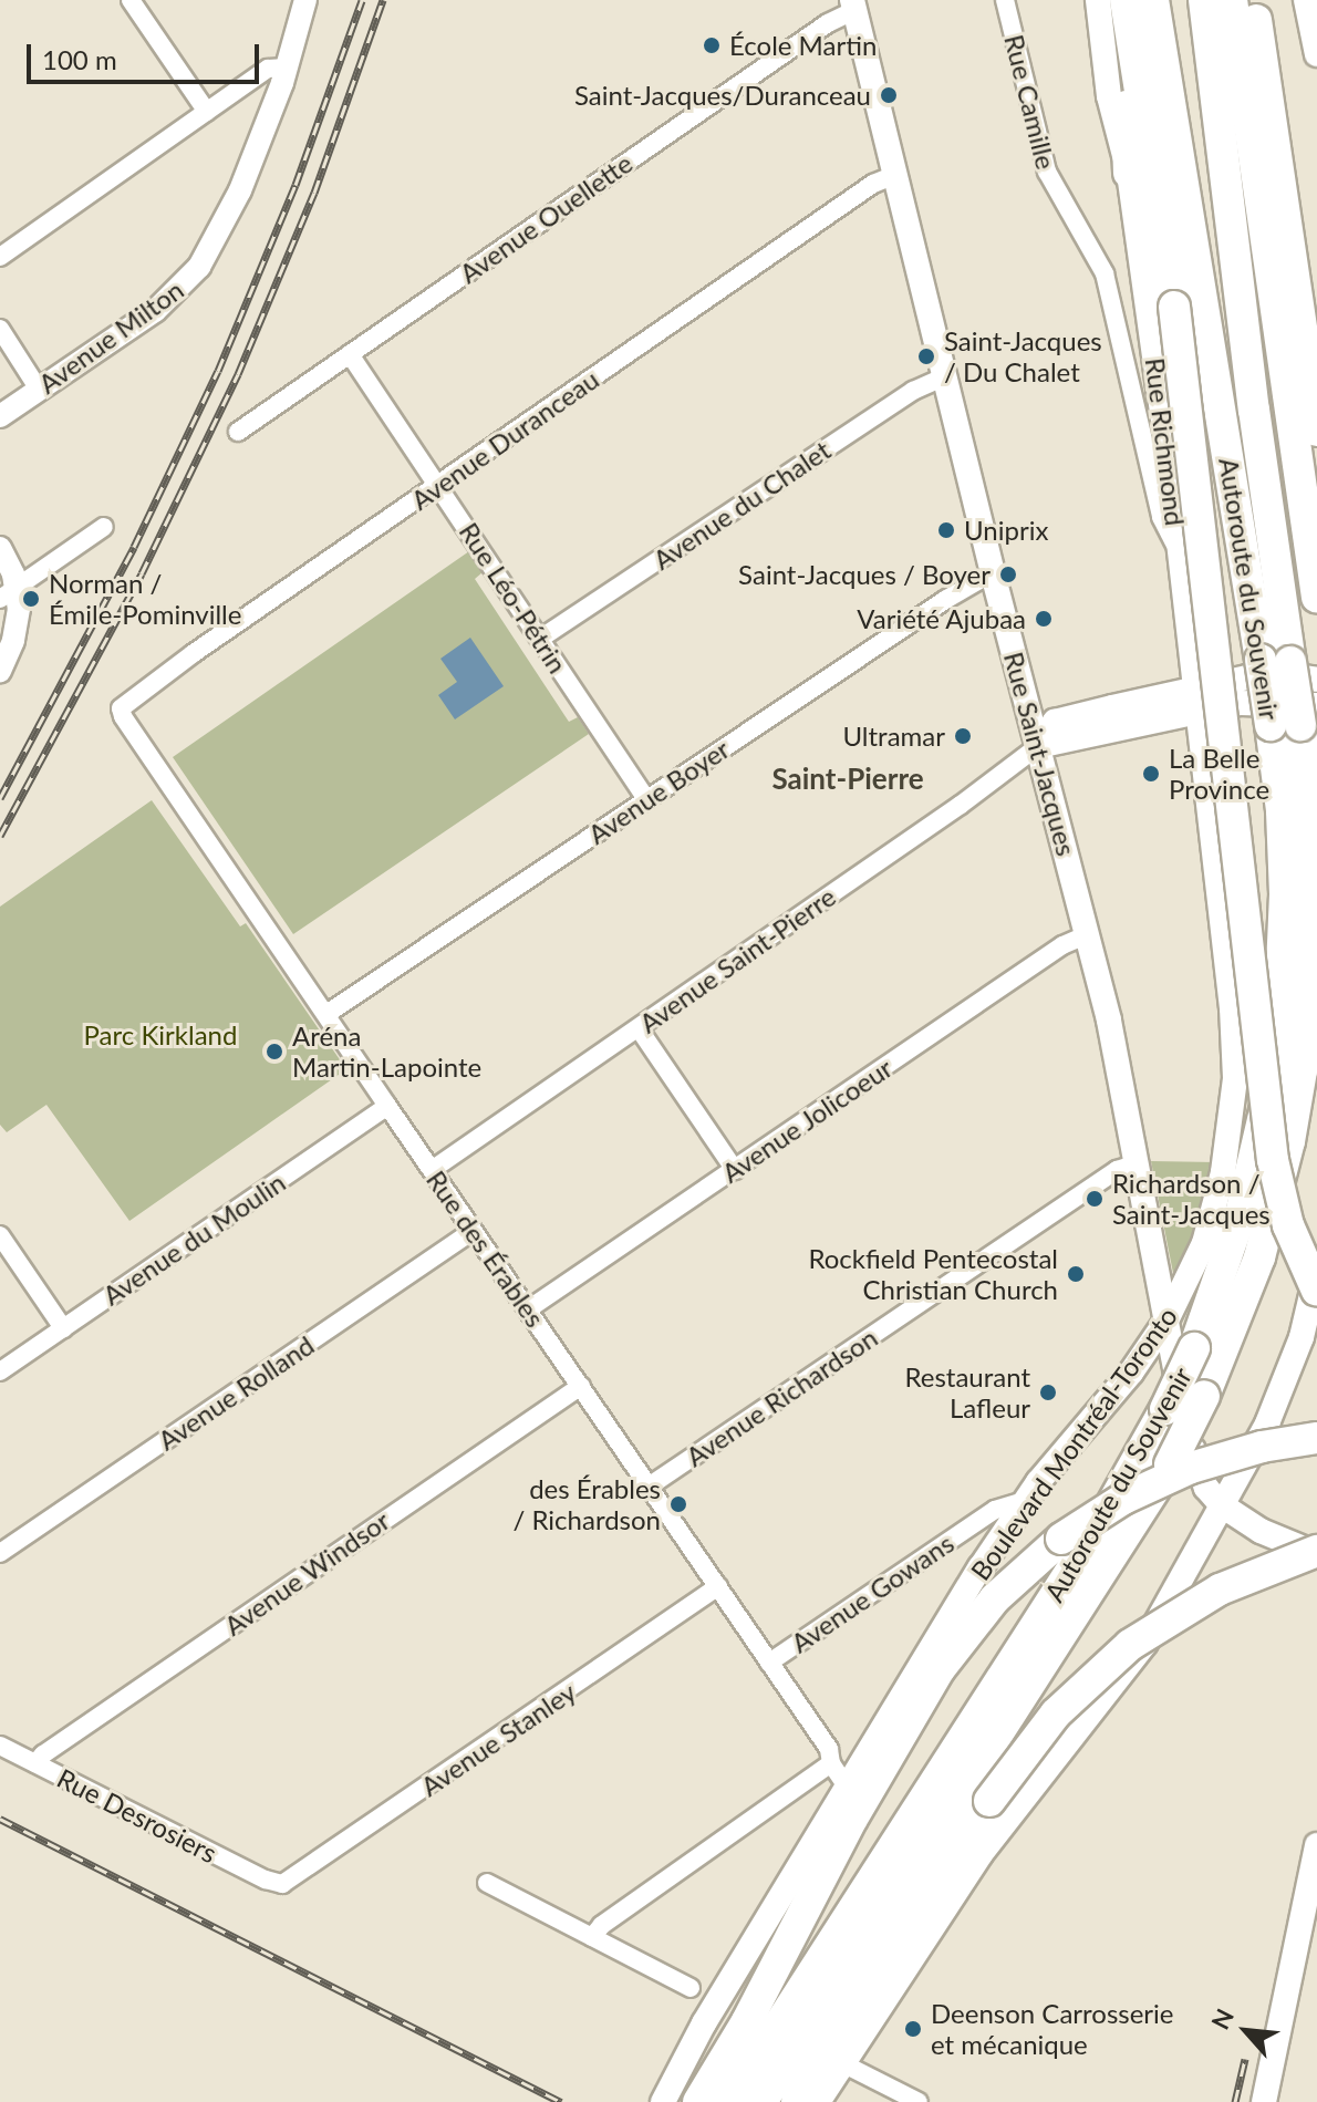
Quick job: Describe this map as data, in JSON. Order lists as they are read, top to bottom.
{
  "streets": {
    "highway": ["Autoroute du Souvenir"],
    "main road": [
      "Rue Richmond",
      "Rue Saint-Jacques",
      "Avenue Saint-Pierre",
      "Boulevard Montréal-Toronto"
    ],
    "street": [
      "Rue Camille",
      "Avenue Ouellette",
      "Avenue Milton",
      "Avenue Duranceau",
      "Avenue du Chalet",
      "Rue Léo-Pétrin",
      "Avenue Boyer",
      "Avenue Jolicoeur",
      "Avenue du Moulin",
      "Rue des Érables",
      "Avenue Rolland",
      "Avenue Richardson",
      "Avenue Windsor",
      "Avenue Gowans",
      "Avenue Stanley",
      "Rue Desrosiers"
    ]
  },
  "crossings": [
    ["Rue Camille", "Rue Richmond"],
    ["Avenue Ouellette", "Rue Léo-Pétrin"],
    ["Avenue Ouellette", "Rue Saint-Jacques"],
    ["Avenue Duranceau", "Rue Léo-Pétrin"],
    ["Avenue Duranceau", "Rue Saint-Jacques"],
    ["Avenue Duranceau", "Rue des Érables"],
    ["Rue Richmond", "Avenue Saint-Pierre"],
    ["Rue Richmond", "Boulevard Montréal-Toronto"],
    ["Avenue du Chalet", "Rue Léo-Pétrin"],
    ["Avenue du Chalet", "Rue Saint-Jacques"],
    ["Autoroute du Souvenir", "Avenue Saint-Pierre"],
    ["Rue Léo-Pétrin", "Avenue Boyer"],
    ["Rue Saint-Jacques", "Avenue Boyer"],
    ["Rue Saint-Jacques", "Avenue Saint-Pierre"],
    ["Rue Saint-Jacques", "Avenue Jolicoeur"],
    ["Rue Saint-Jacques", "Avenue Richardson"],
    ["Rue Saint-Jacques", "Boulevard Montréal-Toronto"],
    ["Avenue Boyer", "Rue des Érables"],
    ["Avenue Saint-Pierre", "Rue des Érables"],
    ["Avenue Saint-Pierre", "Boulevard Montréal-Toronto"],
    ["Avenue Jolicoeur", "Rue des Érables"],
    ["Avenue du Moulin", "Rue des Érables"],
    ["Rue des Érables", "Avenue Rolland"],
    ["Rue des Érables", "Avenue Richardson"],
    ["Rue des Érables", "Boulevard Montréal-Toronto"],
    ["Rue des Érables", "Avenue Windsor"],
    ["Rue des Érables", "Avenue Gowans"],
    ["Rue des Érables", "Avenue Stanley"],
    ["Boulevard Montréal-Toronto", "Avenue Gowans"],
    ["Avenue Windsor", "Rue Desrosiers"],
    ["Avenue Stanley", "Rue Desrosiers"]
  ],
  "districts": ["Saint-Pierre"],
  "parks": ["Parc Kirkland"],
  "places": [
    "École Martin",
    "Saint-Jacques/Duranceau",
    "Saint-Jacques / Du Chalet",
    "Uniprix",
    "Saint-Jacques / Boyer",
    "Norman / Émile-Pominville",
    "Variété Ajubaa",
    "Ultramar",
    "La Belle Province",
    "Aréna Martin-Lapointe",
    "Richardson / Saint-Jacques",
    "Rockfield Pentecostal Christian Church",
    "Restaurant Lafleur",
    "des Érables / Richardson",
    "Deenson Carrosserie et mécanique"
  ],
  "scale_bar": "100 m",
  "north": "top left"
}
